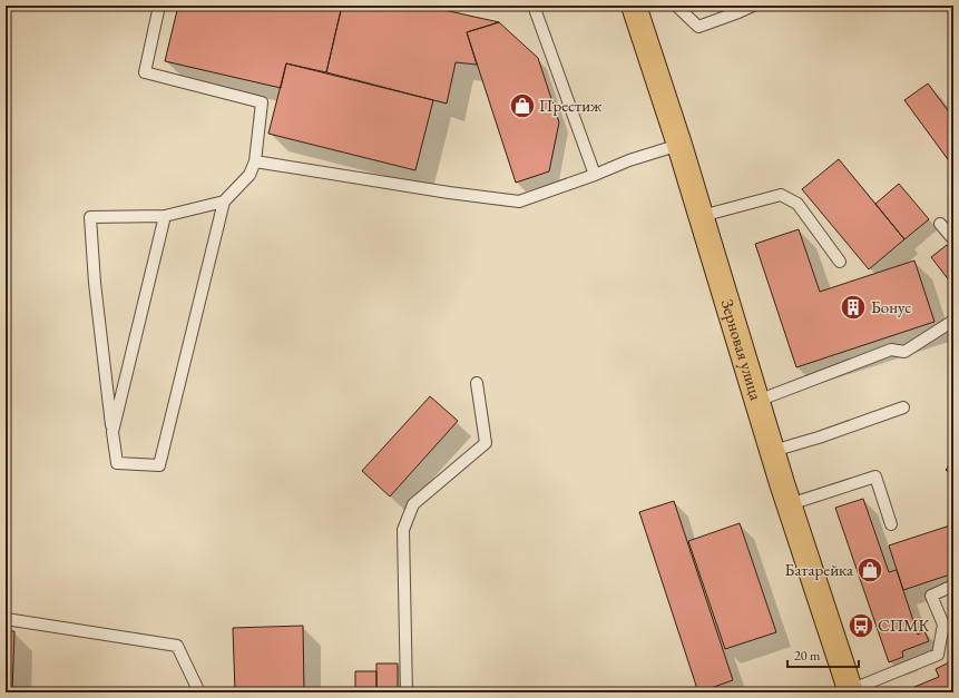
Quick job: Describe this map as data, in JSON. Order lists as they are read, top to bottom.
{
  "streets": {
    "main road": ["Зерновая улица"]
  },
  "places": {
    "shop": ["Престиж", "Батарейка"],
    "building": ["Бонус"],
    "bus stop": ["СПМК"]
  },
  "scale_bar": "20 m"
}
